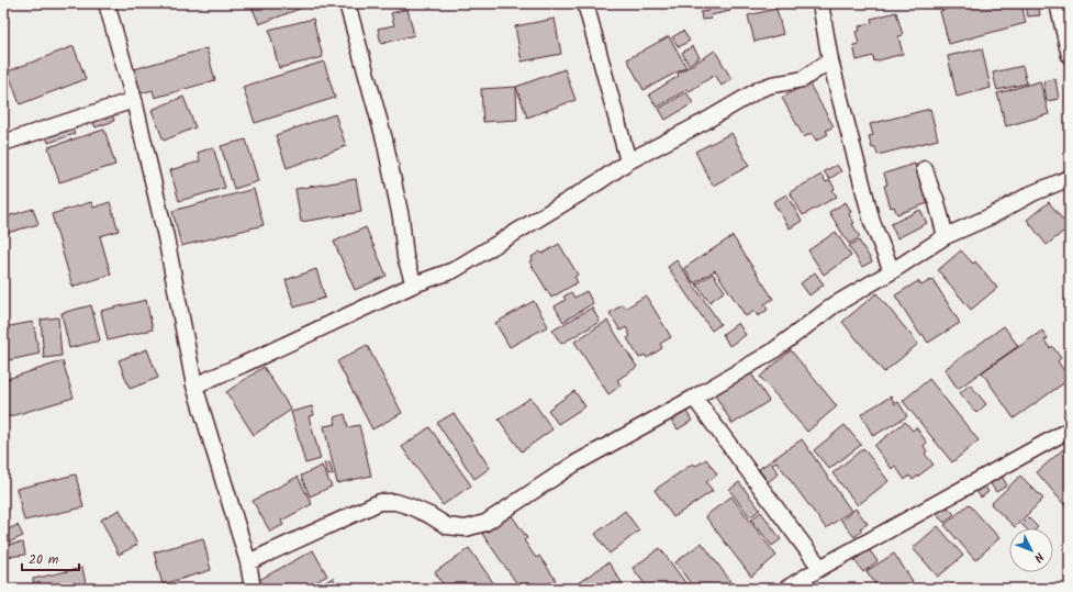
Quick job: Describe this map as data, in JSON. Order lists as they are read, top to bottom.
{
  "scale_bar": "20 m",
  "north": "bottom right"
}
